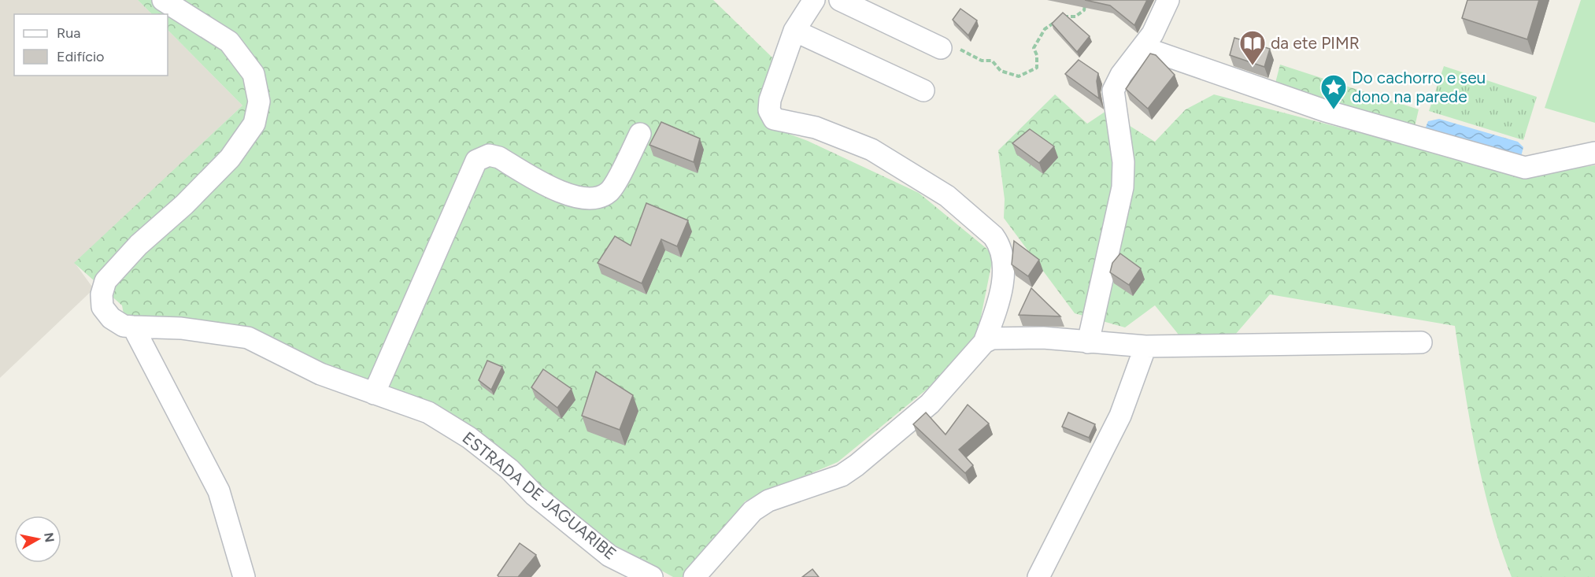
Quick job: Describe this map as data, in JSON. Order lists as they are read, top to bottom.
{
  "streets": {
    "street": ["ESTRADA DE JAGUARIBE"]
  },
  "places": {
    "library": ["da ete PIMR"],
    "place": ["Do cachorro e seu dono na parede"]
  },
  "legend": ["Rua", "Edifício"],
  "north": "right"
}
